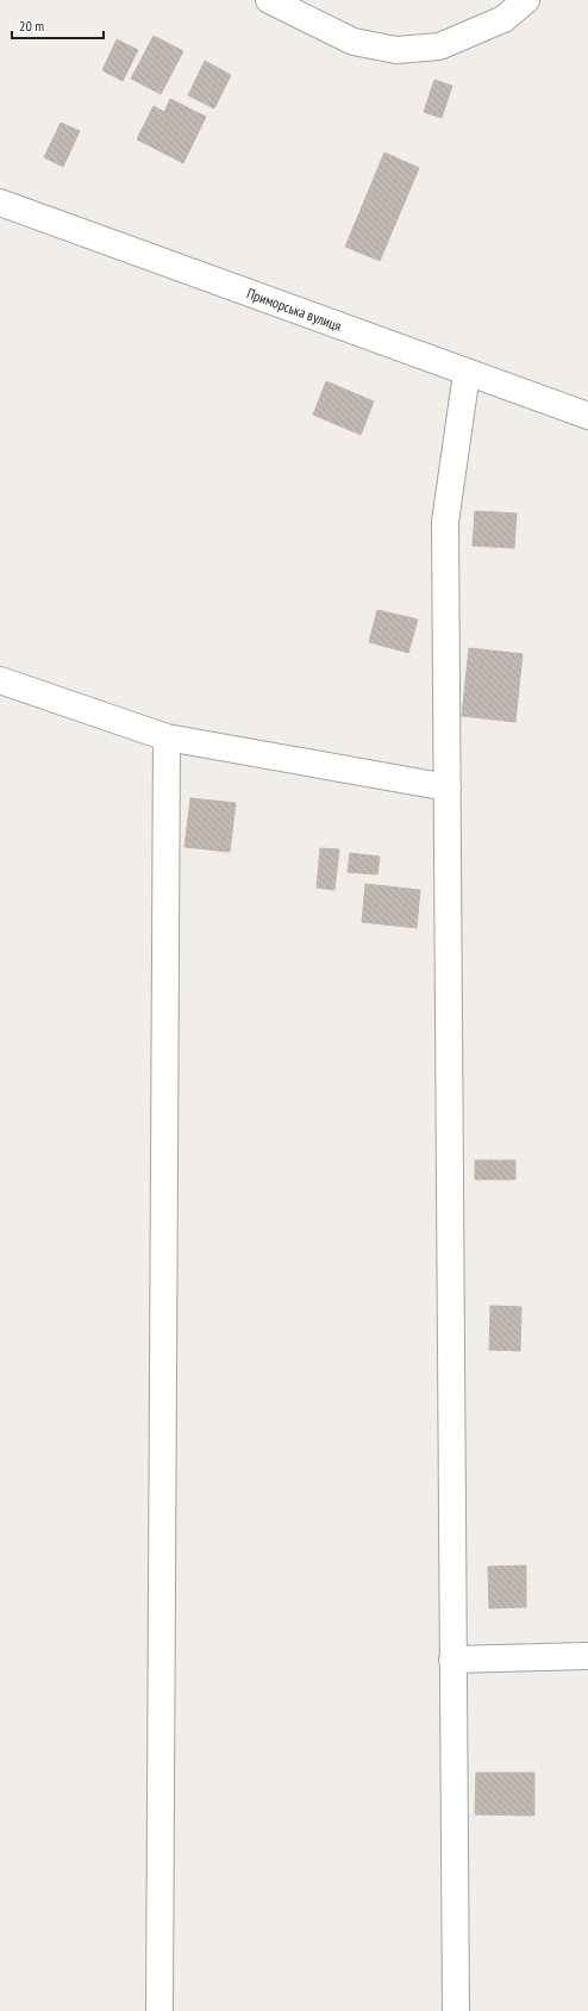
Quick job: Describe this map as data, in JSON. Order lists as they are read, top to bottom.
{
  "streets": {
    "street": ["Приморська вулиця"]
  },
  "scale_bar": "20 m"
}
